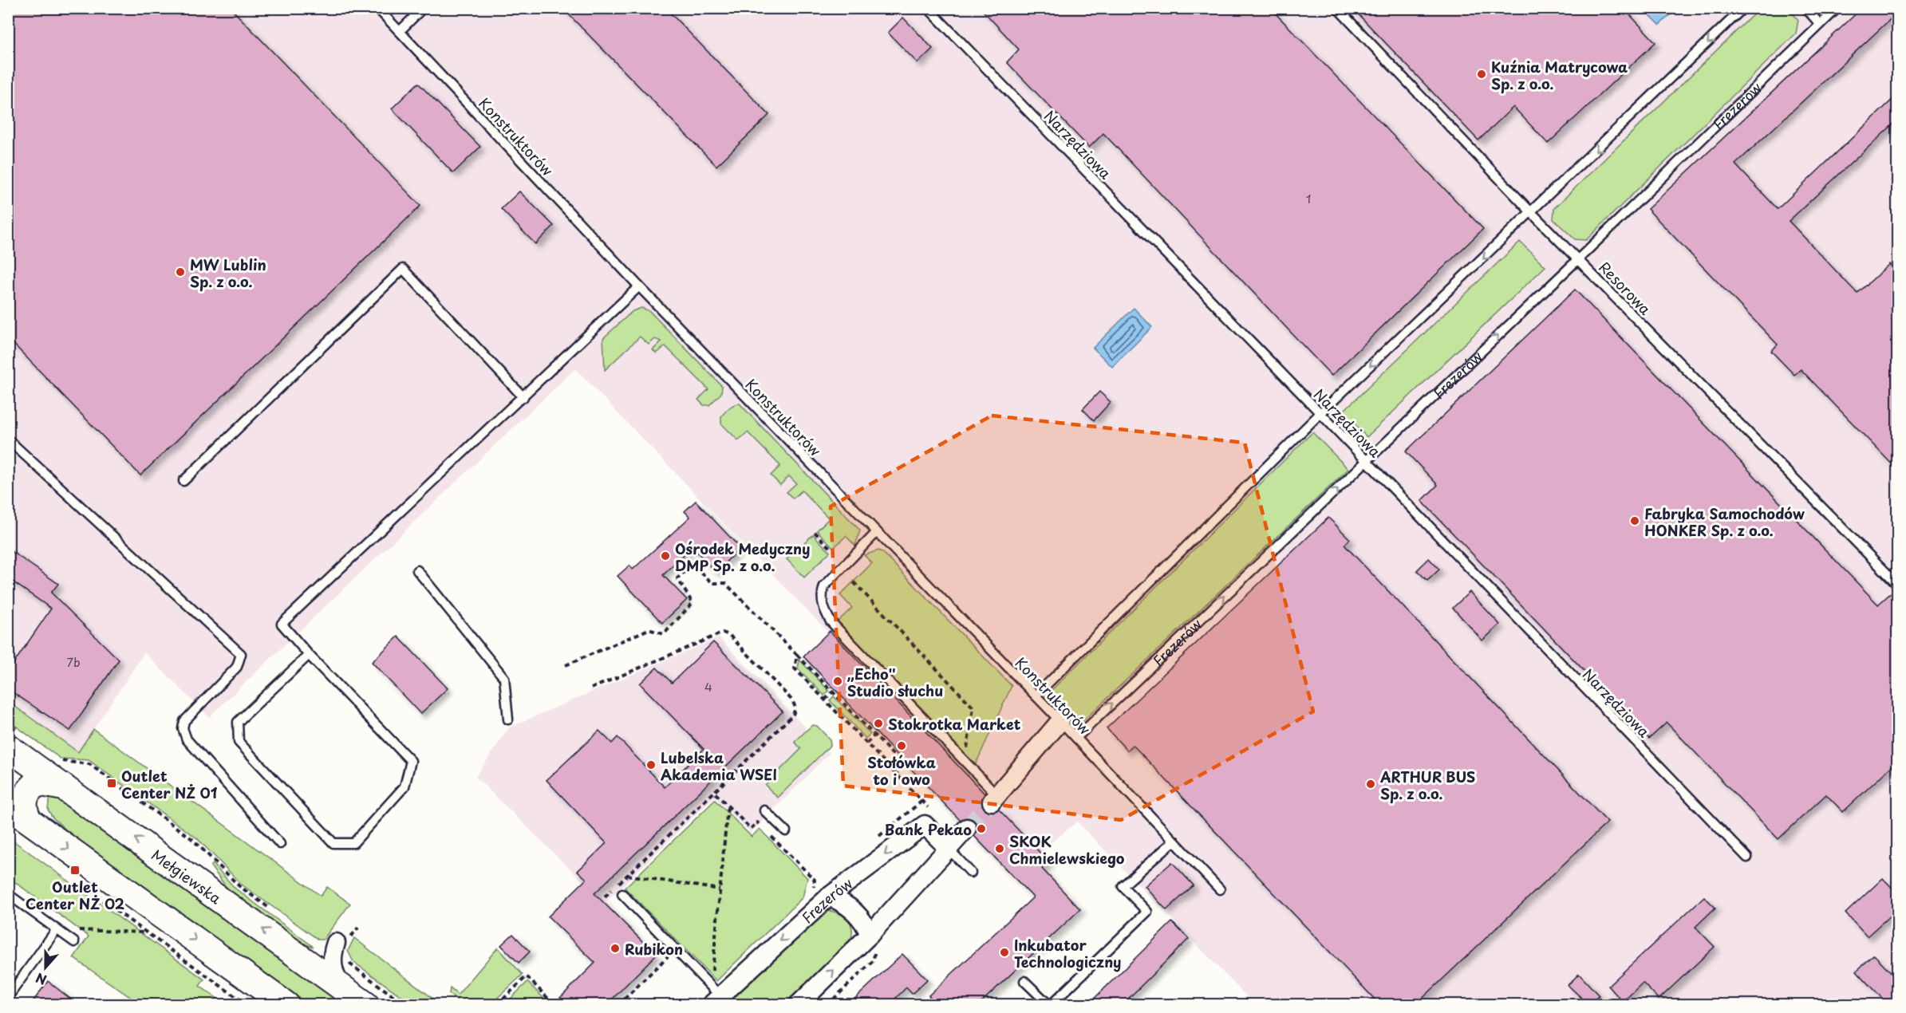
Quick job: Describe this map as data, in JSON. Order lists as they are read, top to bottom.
{
  "streets": {
    "main road": ["Mełgiewska"],
    "street": ["Frezerów"],
    "lane": ["Konstruktorów", "Narzędziowa", "Resorowa"]
  },
  "crossings": [
    ["Frezerów", "Konstruktorów"],
    ["Frezerów", "Narzędziowa"],
    ["Frezerów", "Resorowa"]
  ],
  "places": {
    "other": [
      "Kuźnia Matrycowa Sp. z o.o.",
      "MW Lublin Sp. z o.o.",
      "Fabryka Samochodów HONKER Sp. z o.o.",
      "Ośrodek Medyczny DMP Sp. z o.o.",
      ",,Echo'' Studio słuchu",
      "Stokrotka Market",
      "Stołówka to i owo",
      "Lubelska Akademia WSEI",
      "ARTHUR BUS Sp. z o.o.",
      "Bank Pekao",
      "SKOK Chmielewskiego",
      "Rubikon",
      "Inkubator Technologiczny"
    ],
    "transit": ["Outlet Center NŻ 01", "Outlet Center NŻ 02"]
  },
  "house_numbers": ["1", "7b", "4"],
  "north": "bottom"
}
